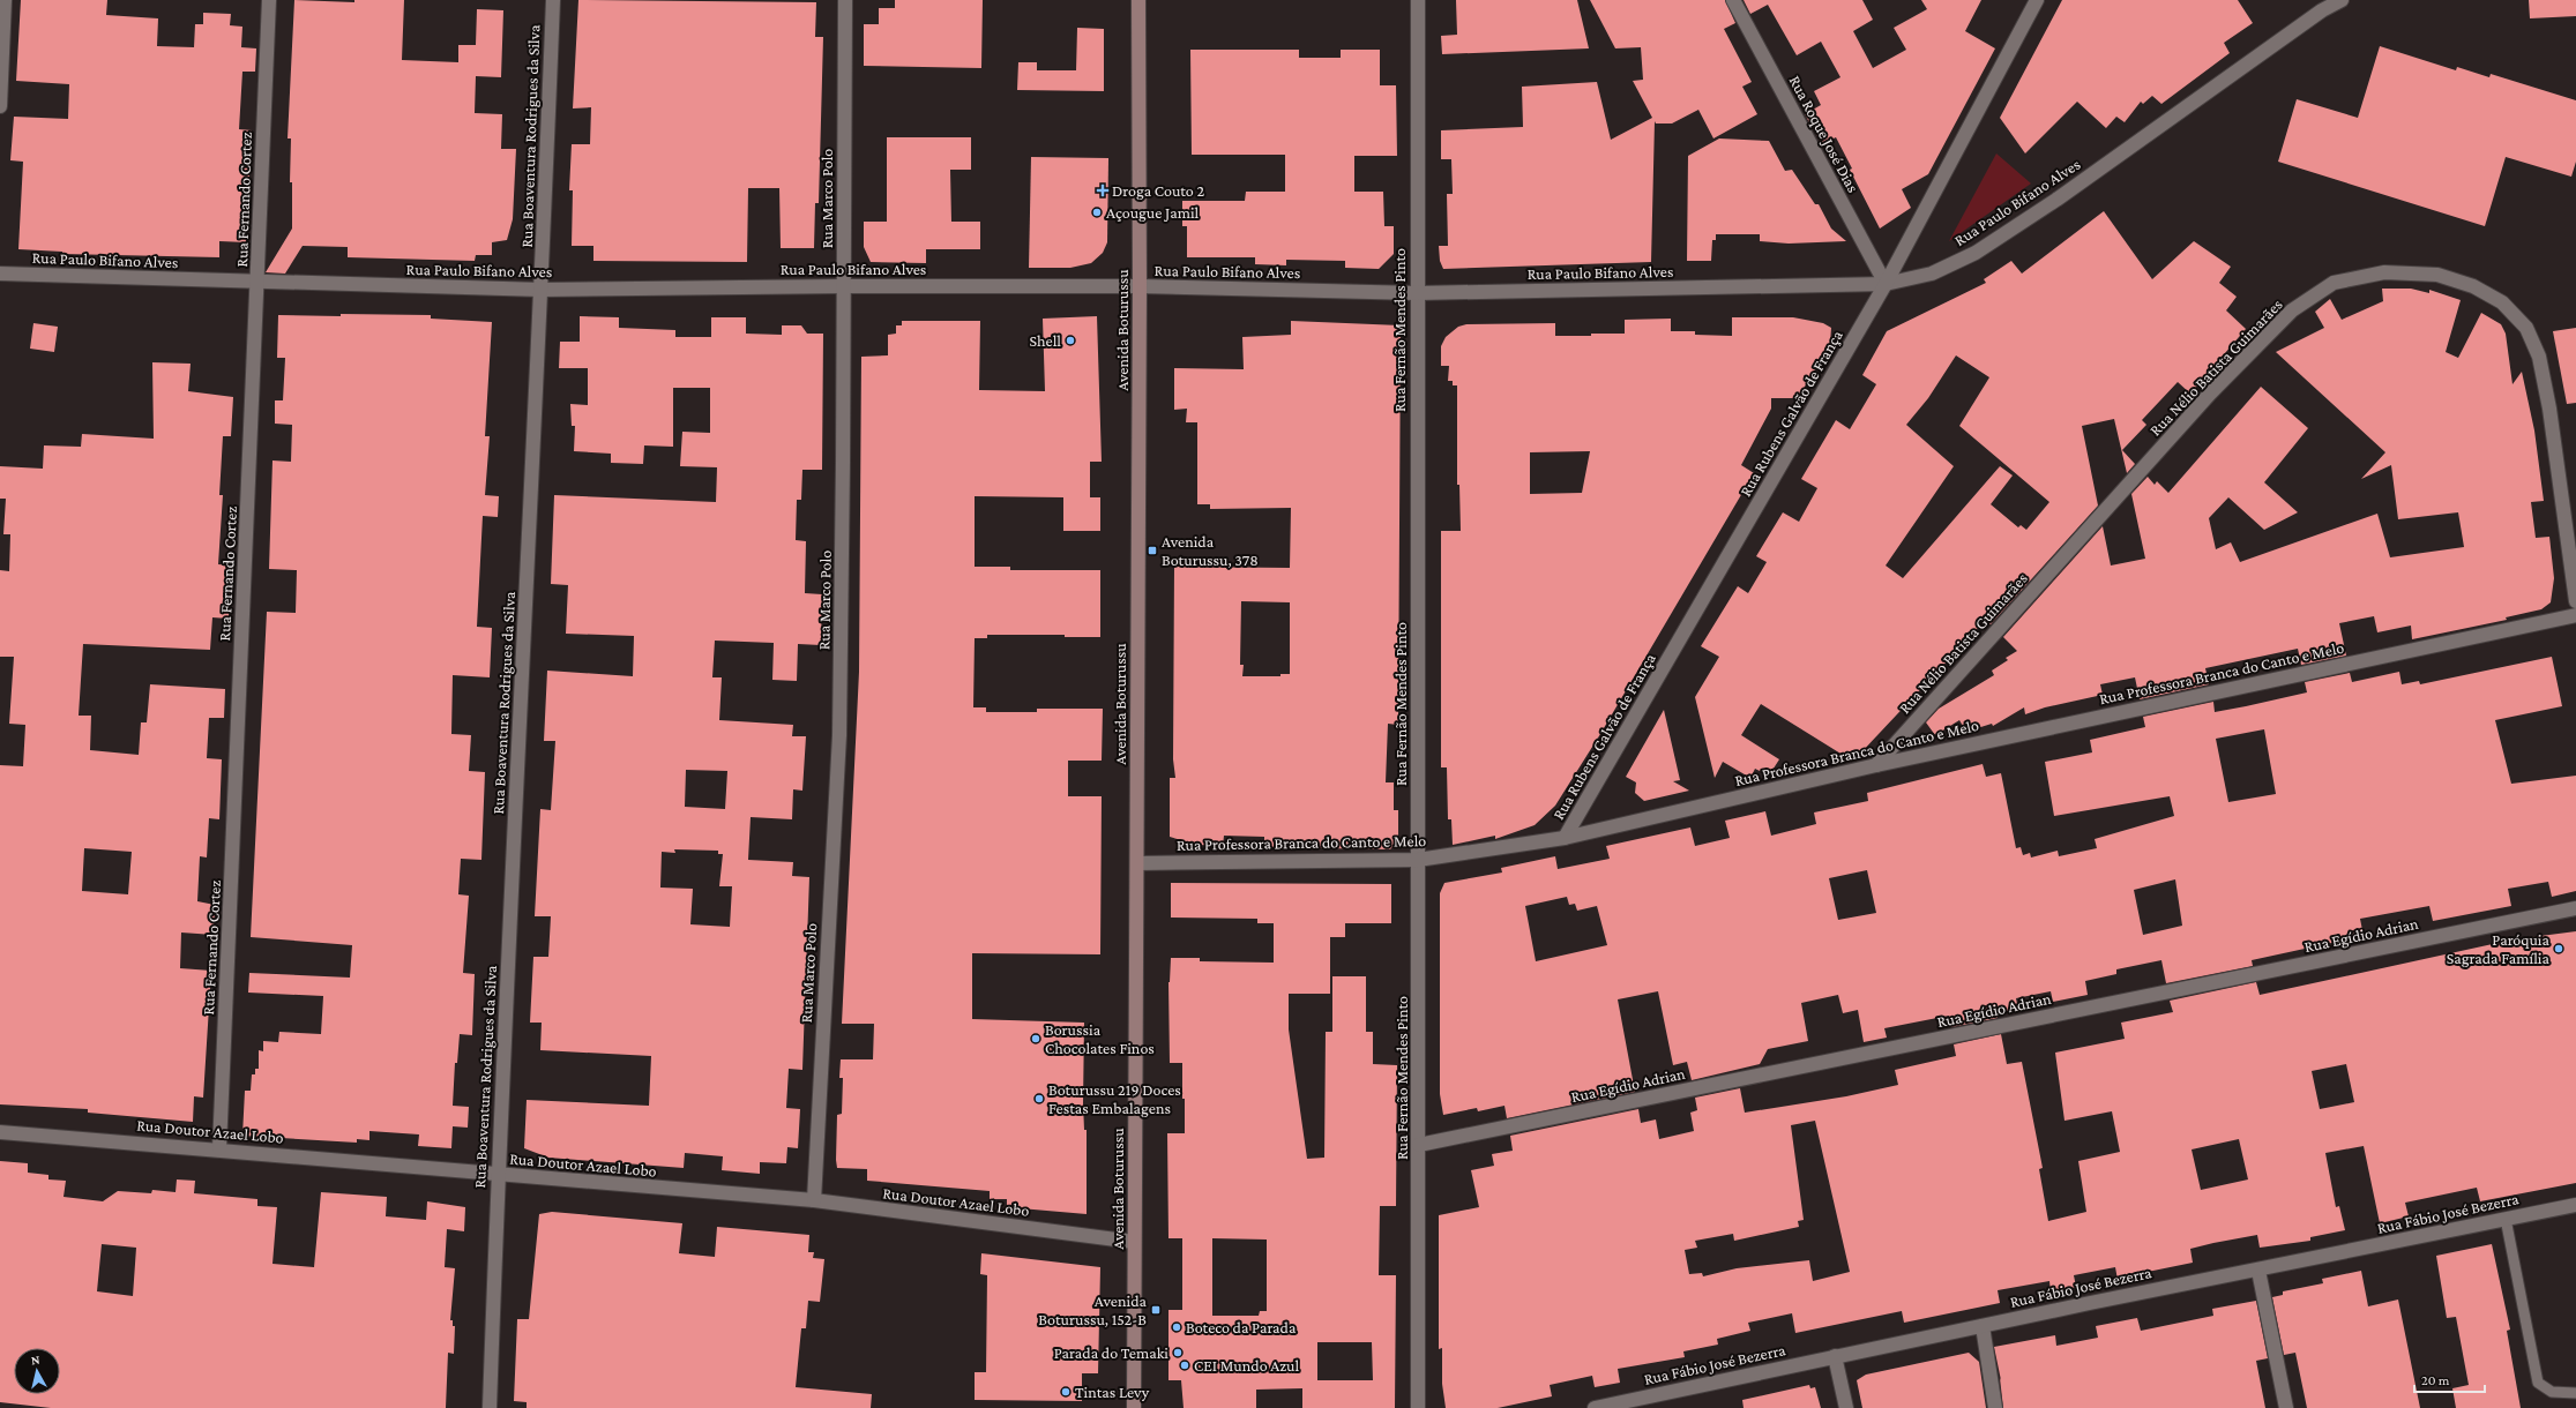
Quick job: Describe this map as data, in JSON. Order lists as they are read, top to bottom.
{
  "streets": {
    "main road": ["Avenida Boturussu"],
    "street": [
      "Rua Roque José Dias",
      "Rua Boaventura Rodrigues da Silva",
      "Rua Marco Polo",
      "Rua Fernando Cortez",
      "Rua Paulo Bifano Alves",
      "Rua Fernão Mendes Pinto",
      "Rua Nélio Batista Guimarães",
      "Rua Rubens Galvão de França",
      "Rua Professora Branca do Canto e Melo",
      "Rua Egídio Adrian",
      "Rua Doutor Azael Lobo",
      "Rua Fábio José Bezerra"
    ]
  },
  "crossings": [
    ["Rua Roque José Dias", "Rua Paulo Bifano Alves"],
    ["Rua Roque José Dias", "Rua Rubens Galvão de França"],
    ["Rua Boaventura Rodrigues da Silva", "Rua Paulo Bifano Alves"],
    ["Rua Boaventura Rodrigues da Silva", "Rua Doutor Azael Lobo"],
    ["Rua Marco Polo", "Rua Paulo Bifano Alves"],
    ["Rua Marco Polo", "Rua Doutor Azael Lobo"],
    ["Rua Fernando Cortez", "Rua Paulo Bifano Alves"],
    ["Rua Fernando Cortez", "Rua Doutor Azael Lobo"],
    ["Rua Paulo Bifano Alves", "Avenida Boturussu"],
    ["Rua Paulo Bifano Alves", "Rua Fernão Mendes Pinto"],
    ["Rua Paulo Bifano Alves", "Rua Rubens Galvão de França"],
    ["Avenida Boturussu", "Rua Professora Branca do Canto e Melo"],
    ["Avenida Boturussu", "Rua Doutor Azael Lobo"],
    ["Rua Fernão Mendes Pinto", "Rua Professora Branca do Canto e Melo"],
    ["Rua Fernão Mendes Pinto", "Rua Egídio Adrian"],
    ["Rua Nélio Batista Guimarães", "Rua Professora Branca do Canto e Melo"],
    ["Rua Rubens Galvão de França", "Rua Professora Branca do Canto e Melo"]
  ],
  "places": {
    "health": ["Droga Couto 2"],
    "other": [
      "Açougue Jamil",
      "Shell",
      "Paróquia Sagrada Família",
      "Borussia Chocolates Finos",
      "Boturussu 219 Doces Festas Embalagens",
      "Boteco da Parada",
      "Parada do Temaki",
      "CEI Mundo Azul",
      "Tintas Levy"
    ],
    "transit": ["Avenida Boturussu, 378", "Avenida Boturussu, 152-B"]
  },
  "scale_bar": "20 m",
  "north": "top"
}
